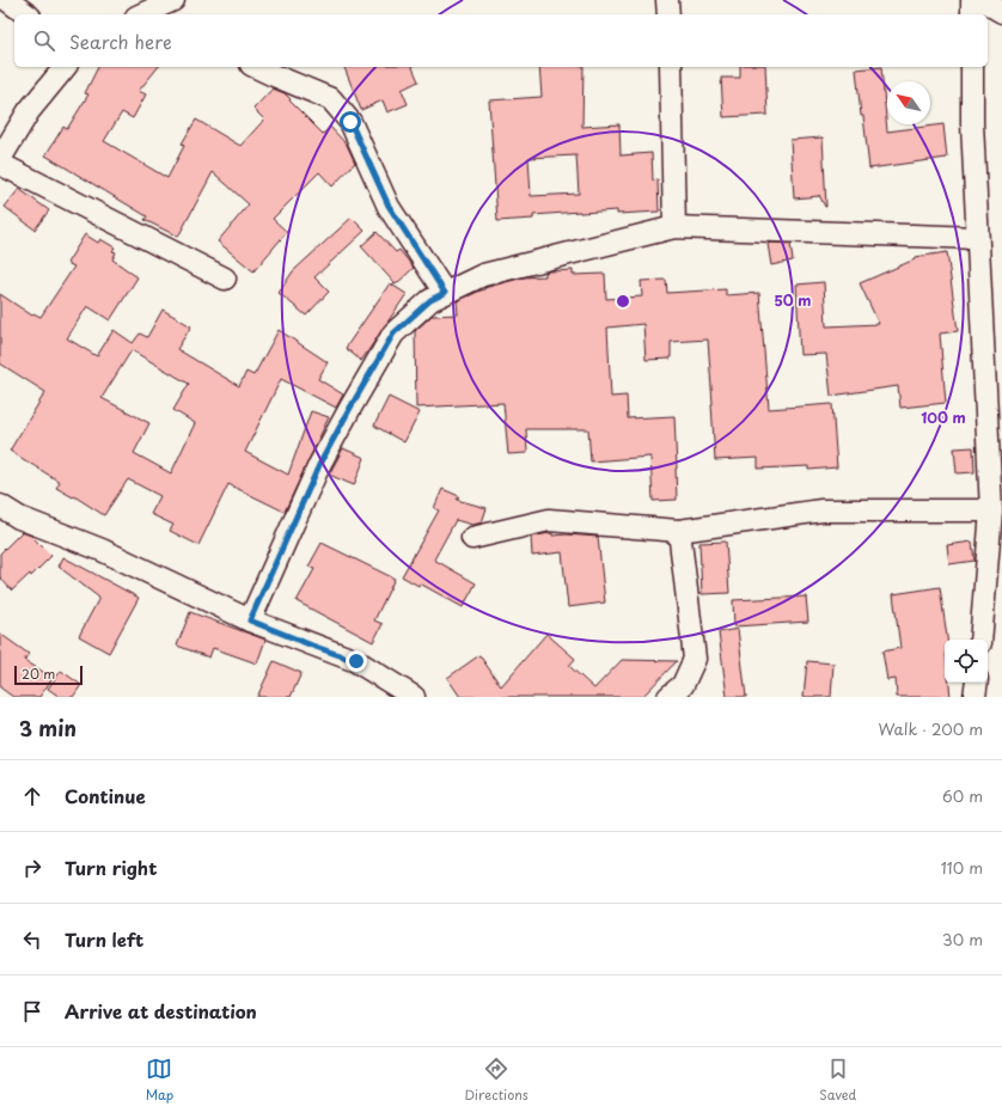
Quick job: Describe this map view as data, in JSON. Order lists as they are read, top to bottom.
{
  "scale_bar": "20 m",
  "north": "top left",
  "page": {
    "search": "Search here",
    "scale": "20 m",
    "heading": ["3 min", "Walk · 200 m"],
    "list": [
      ["Continue", "60 m"],
      ["Turn right", "110 m"],
      ["Turn left", "30 m"],
      "Arrive at destination"
    ],
    "nav": ["Map", "Directions", "Saved"]
  },
  "rings": ["50 m", "100 m"]
}
